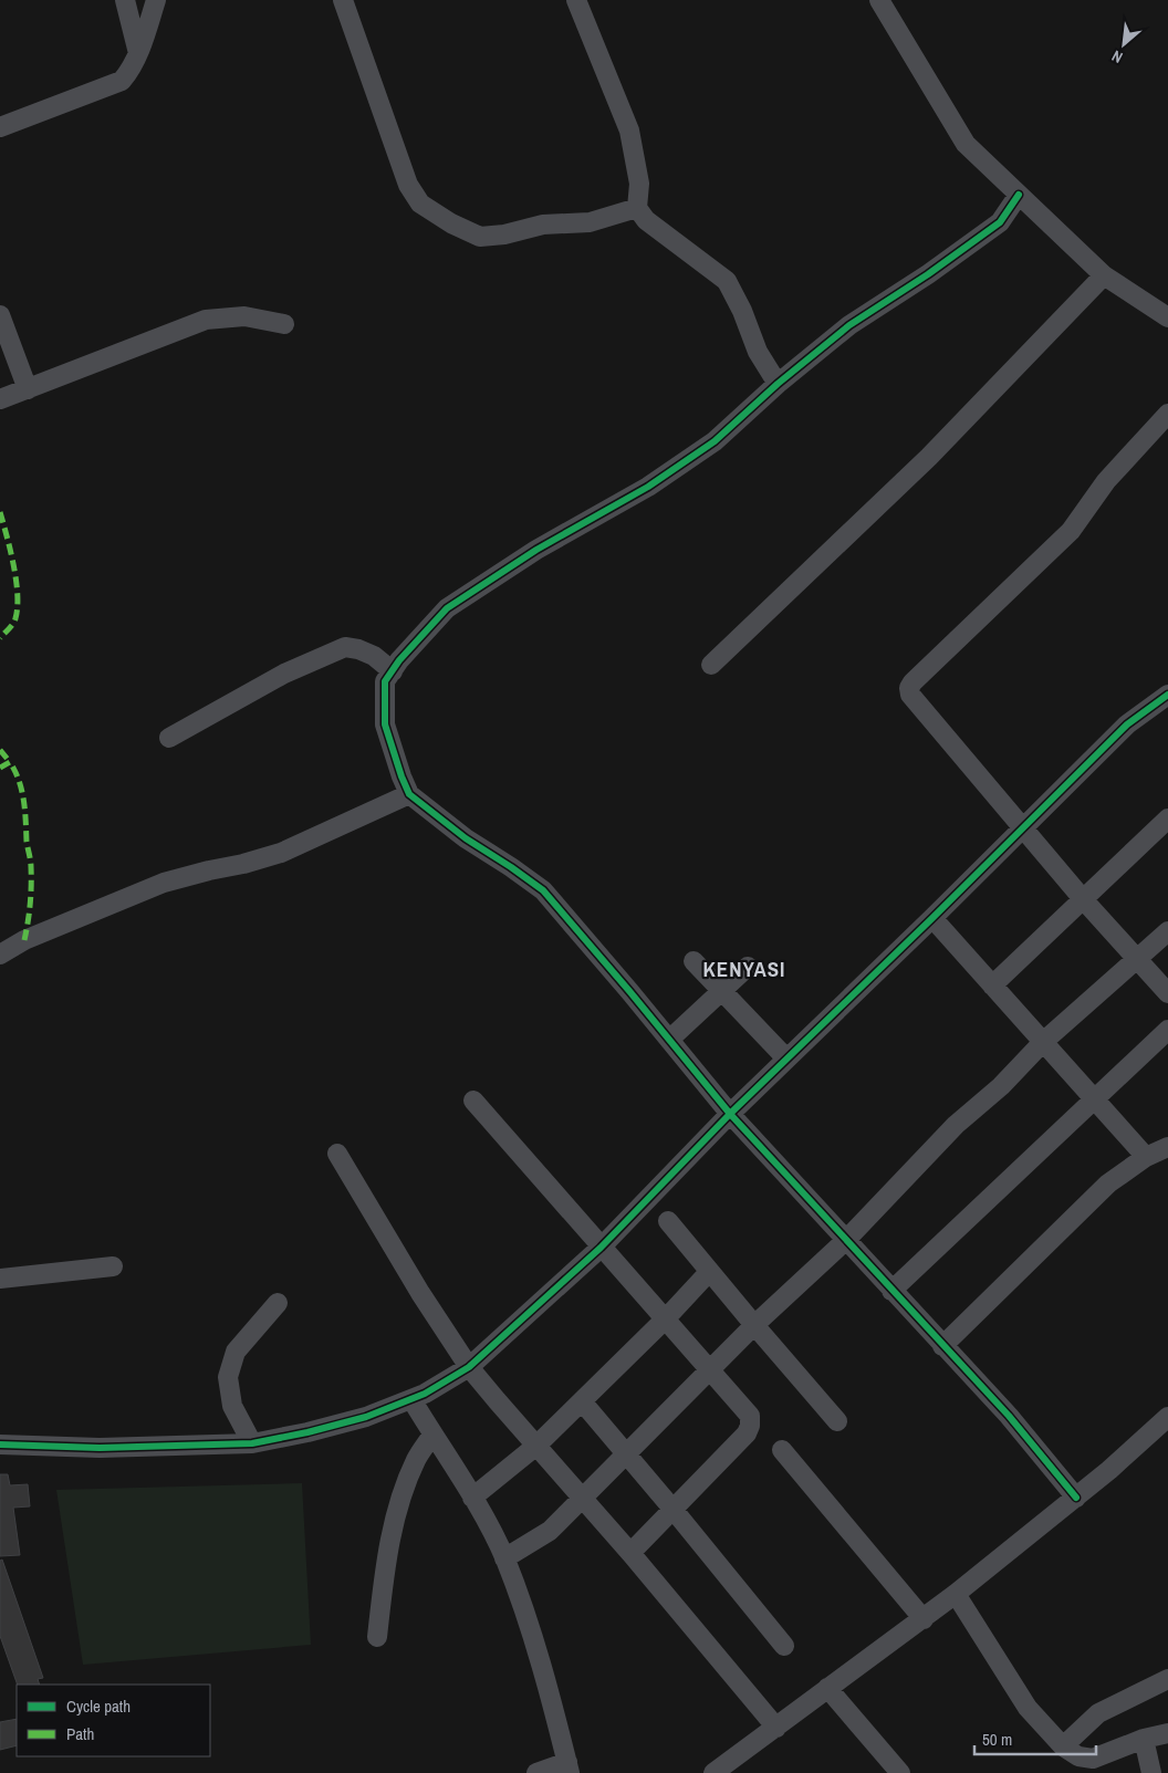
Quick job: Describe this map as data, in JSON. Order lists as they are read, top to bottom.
{
  "districts": ["KENYASI"],
  "legend": ["Cycle path", "Path"],
  "scale_bar": "50 m",
  "north": "bottom left"
}
